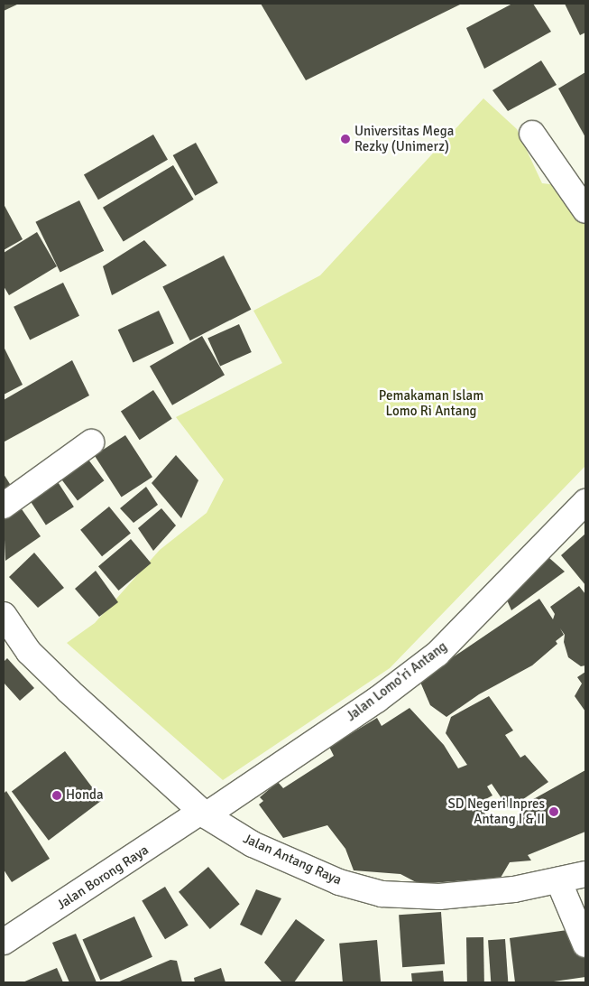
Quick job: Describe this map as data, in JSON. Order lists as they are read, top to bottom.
{
  "streets": {
    "main road": ["Jalan Lomo'ri Antang", "Jalan Antang Raya", "Jalan Borong Raya"]
  },
  "crossings": [
    ["Jalan Lomo'ri Antang", "Jalan Antang Raya"],
    ["Jalan Lomo'ri Antang", "Jalan Borong Raya"],
    ["Jalan Antang Raya", "Jalan Borong Raya"]
  ],
  "parks": ["Pemakaman Islam Lomo Ri Antang"],
  "places": ["Universitas Mega Rezky (Unimerz)", "Honda", "SD Negeri Inpres Antang I & II"]
}
